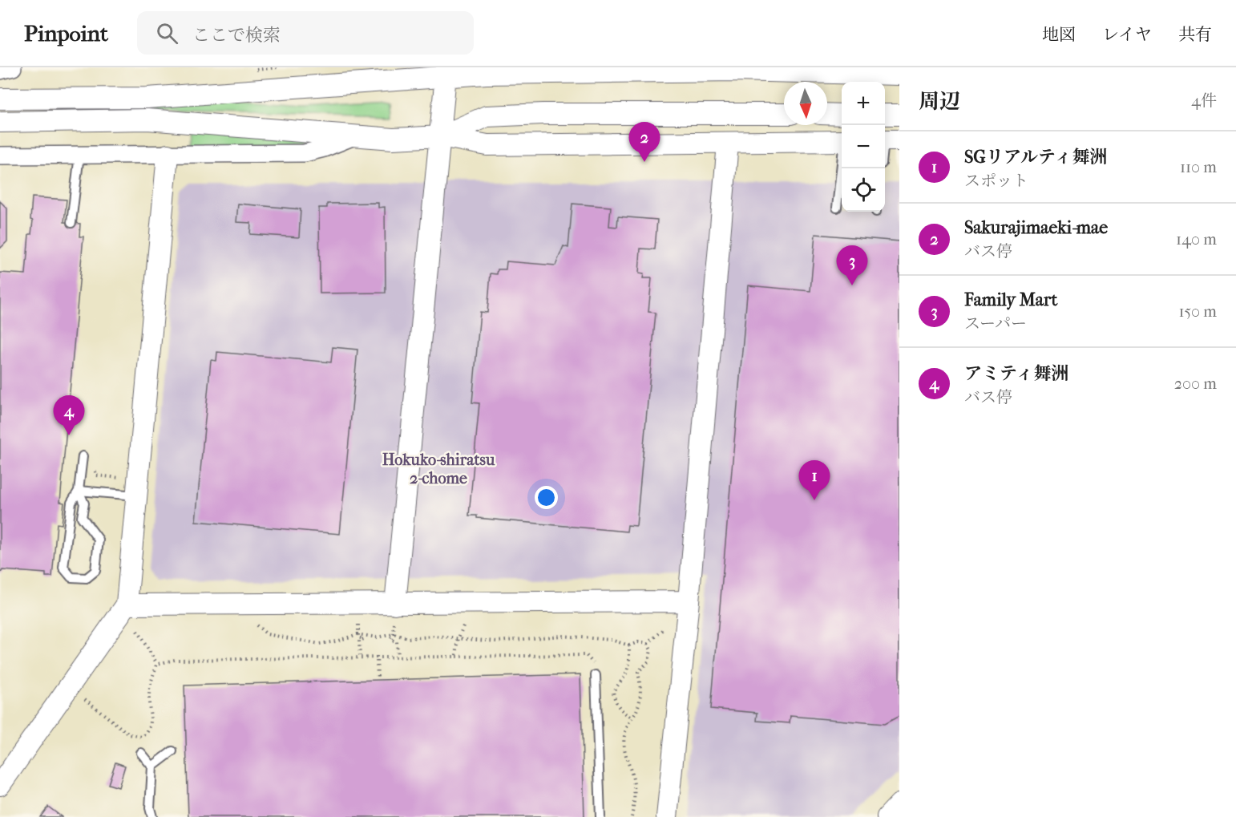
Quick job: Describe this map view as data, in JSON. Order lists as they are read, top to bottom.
{
  "districts": ["Hokuko-shiratsu 2-chome"],
  "north": "bottom",
  "page": {
    "header": "Pinpoint",
    "search": "ここで検索",
    "nav": ["地図", "レイヤ", "共有"],
    "heading": ["周辺", "4件"],
    "map_buttons": ["+", "−"],
    "pins": [
      "2",
      "3",
      "4",
      "1"
    ],
    "list": [
      {
        "mark": "1",
        "name": "SGリアルティ舞洲",
        "note": "スポット",
        "value": "110 m"
      },
      {
        "mark": "2",
        "name": "Sakurajimaeki-mae",
        "note": "バス停",
        "value": "140 m"
      },
      {
        "mark": "3",
        "name": "Family Mart",
        "note": "スーパー",
        "value": "150 m"
      },
      {
        "mark": "4",
        "name": "アミティ舞洲",
        "note": "バス停",
        "value": "200 m"
      }
    ]
  }
}
